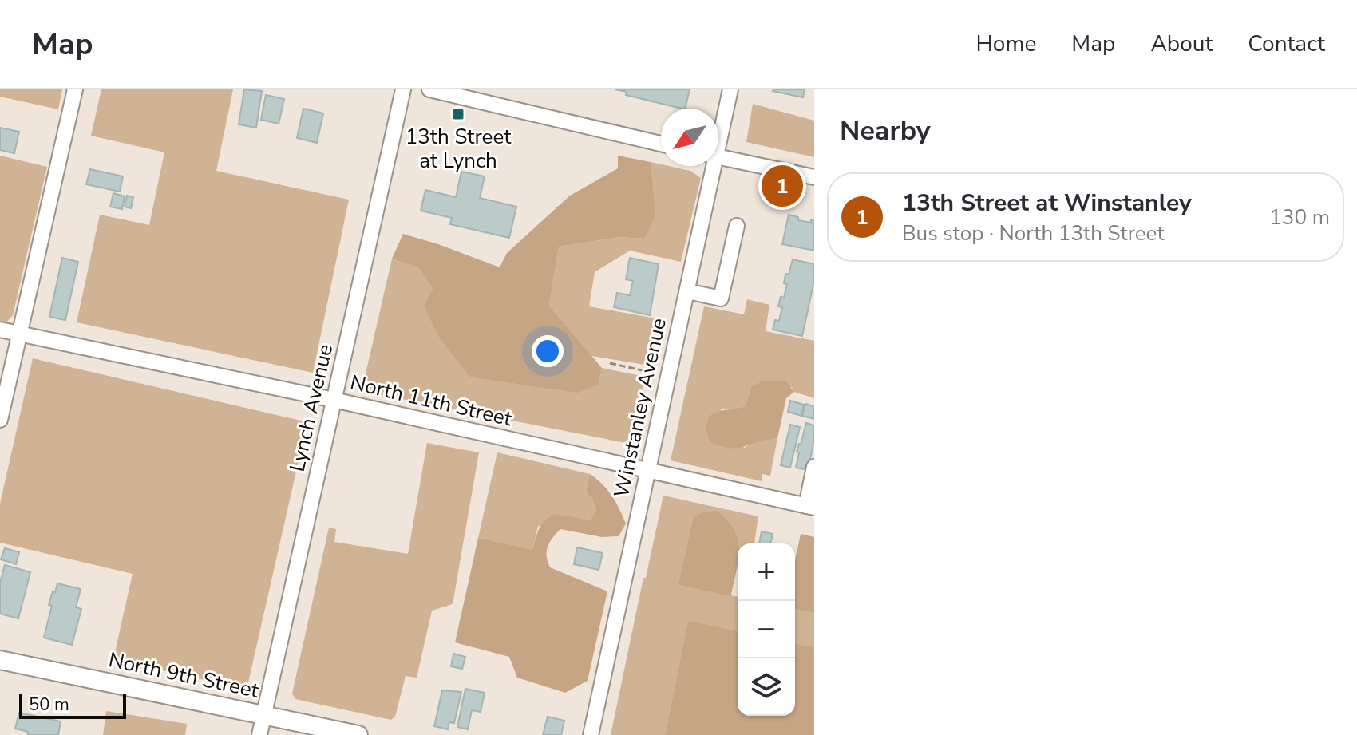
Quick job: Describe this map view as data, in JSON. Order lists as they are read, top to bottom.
{
  "streets": {
    "main road": ["North 9th Street"],
    "street": ["North 11th Street", "Lynch Avenue", "Winstanley Avenue"]
  },
  "crossings": [
    ["North 11th Street", "Lynch Avenue"],
    ["North 11th Street", "Winstanley Avenue"],
    ["Lynch Avenue", "North 9th Street"]
  ],
  "places": {
    "transit": ["13th Street at Lynch"]
  },
  "scale_bar": "50 m",
  "north": "bottom left",
  "page": {
    "header": "Map",
    "nav": [
      "Home",
      "Map",
      "About",
      "Contact"
    ],
    "heading": "Nearby",
    "pins": "1",
    "list": [
      {
        "mark": "1",
        "name": "13th Street at Winstanley",
        "note": "Bus stop · North 13th Street",
        "value": "130 m"
      }
    ],
    "map_buttons": ["+", "−"],
    "scale": "50 m"
  }
}
